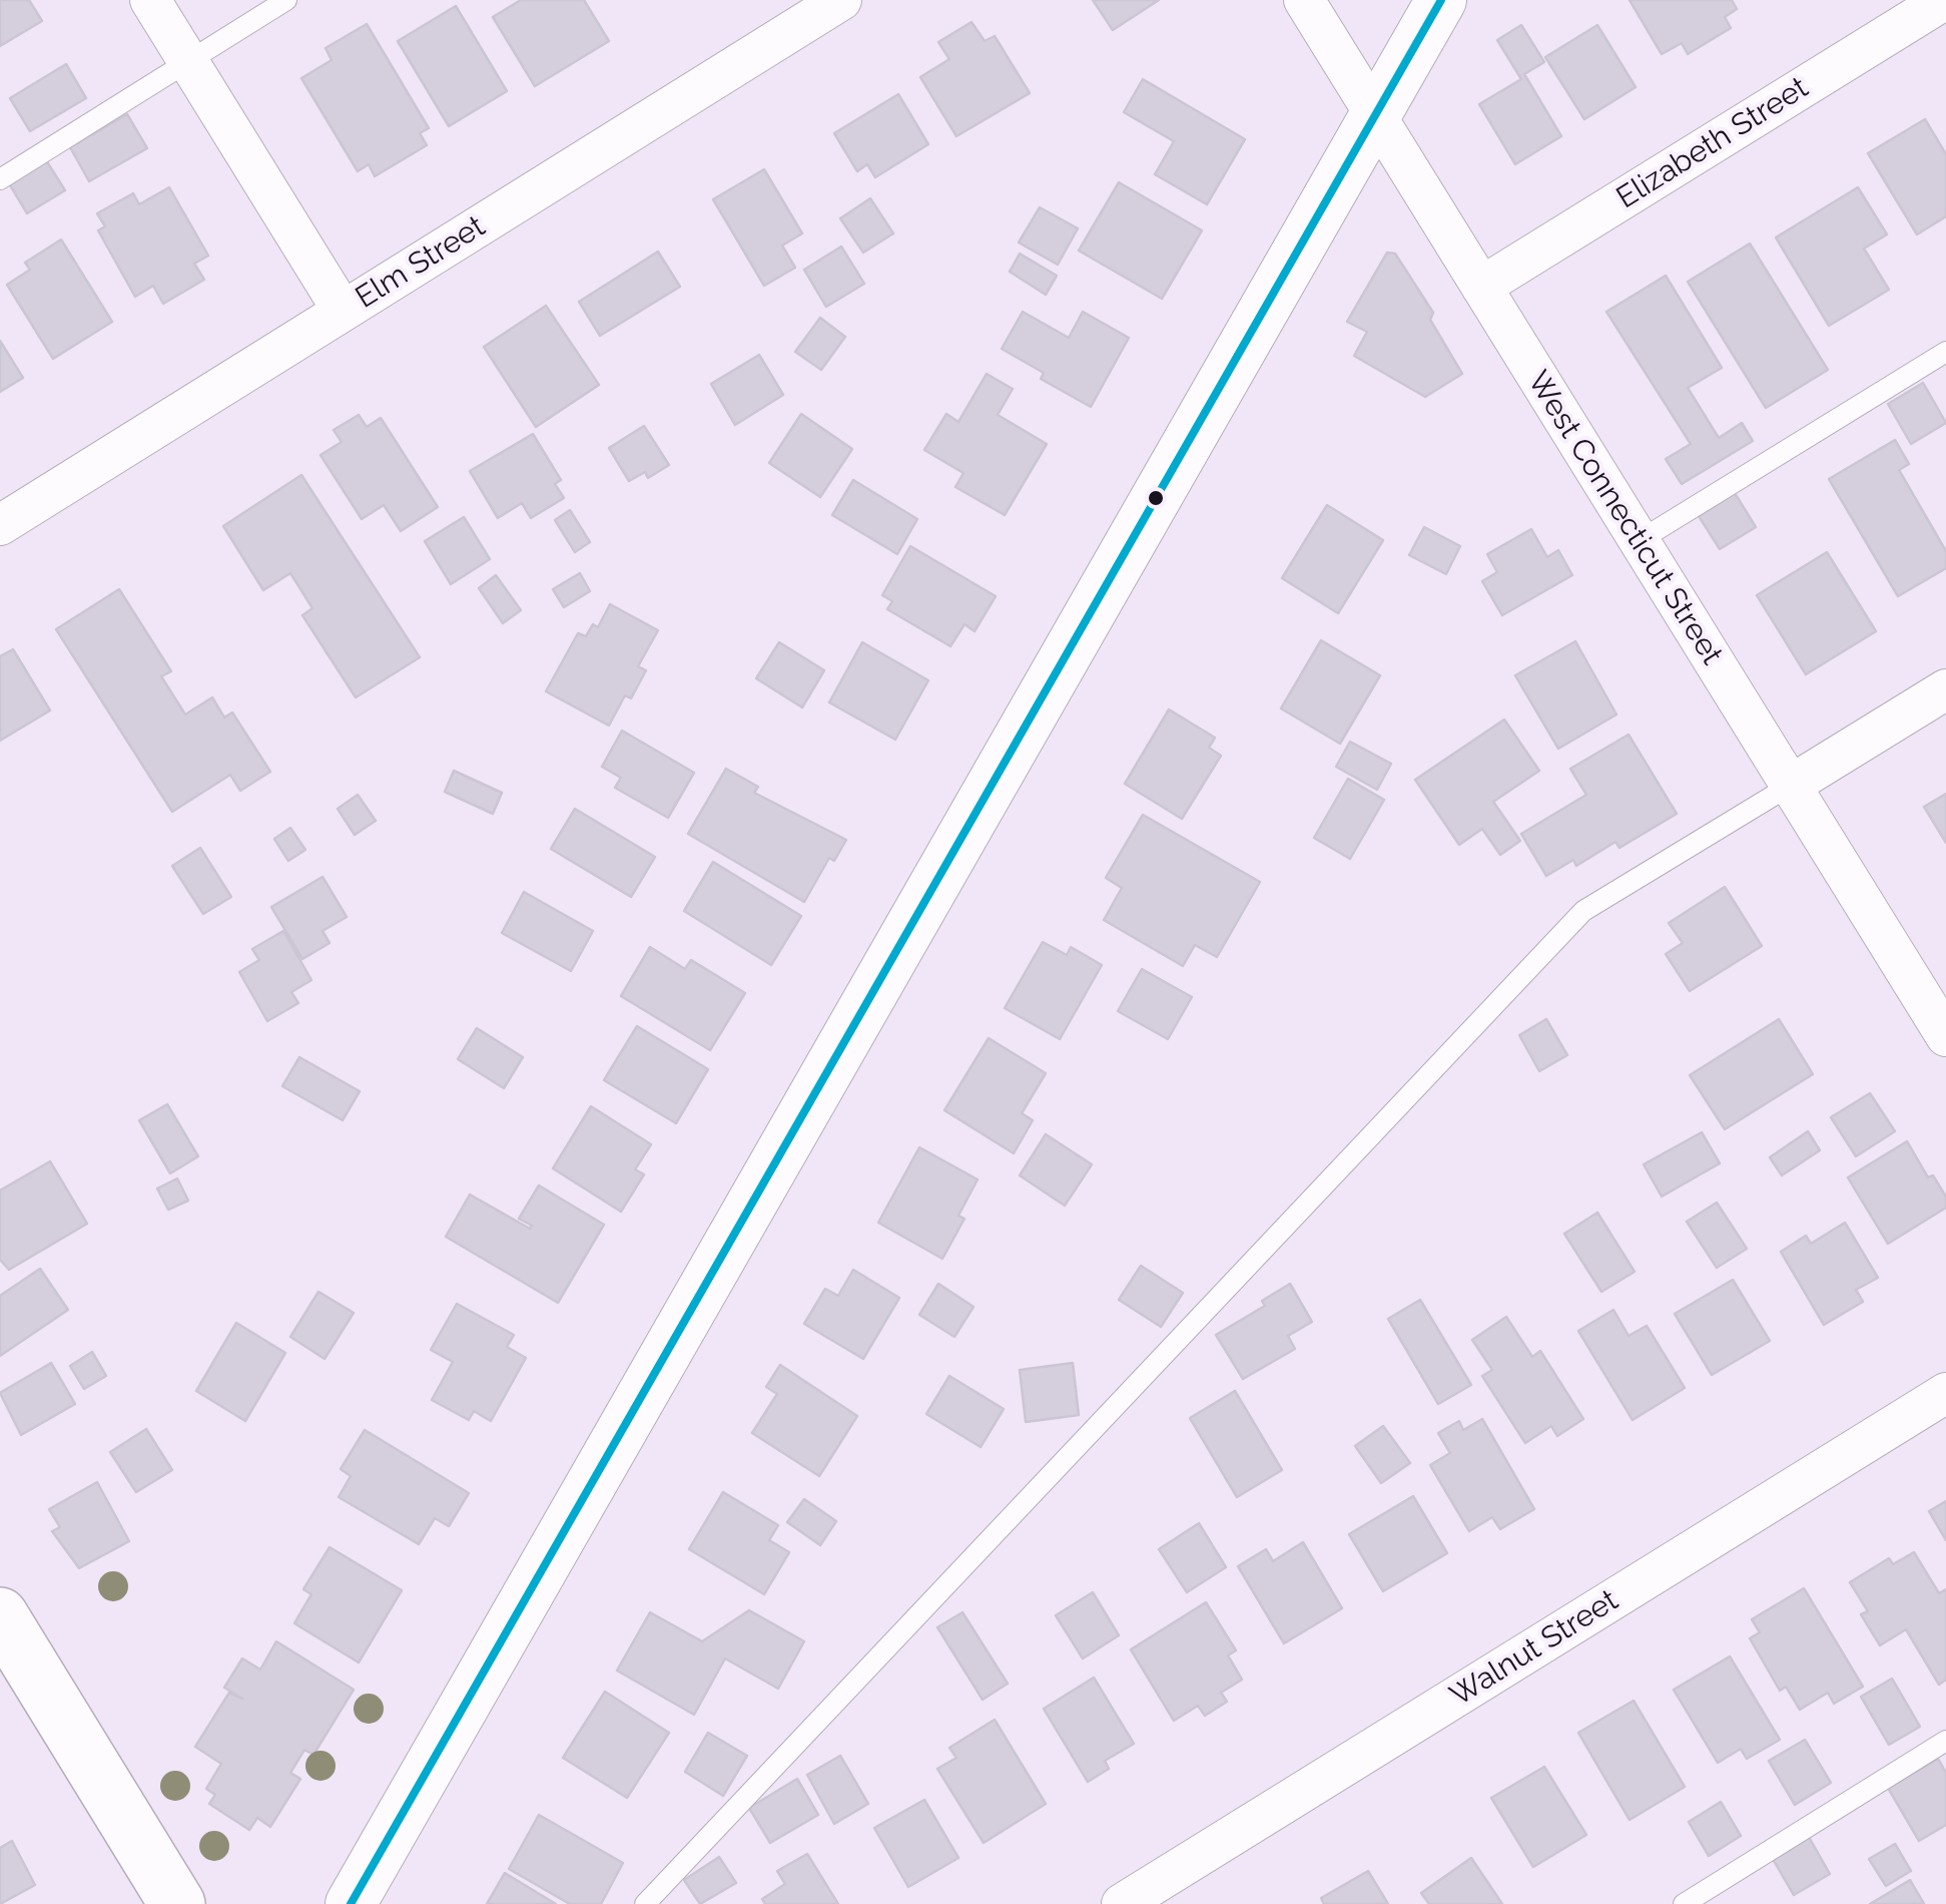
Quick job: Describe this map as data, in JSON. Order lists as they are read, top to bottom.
{
  "streets": {
    "street": [
      "Elizabeth Street",
      "Elm Street",
      "West Connecticut Street",
      "Walnut Street"
    ]
  },
  "crossings": [
    ["Elizabeth Street", "West Connecticut Street"]
  ]
}
